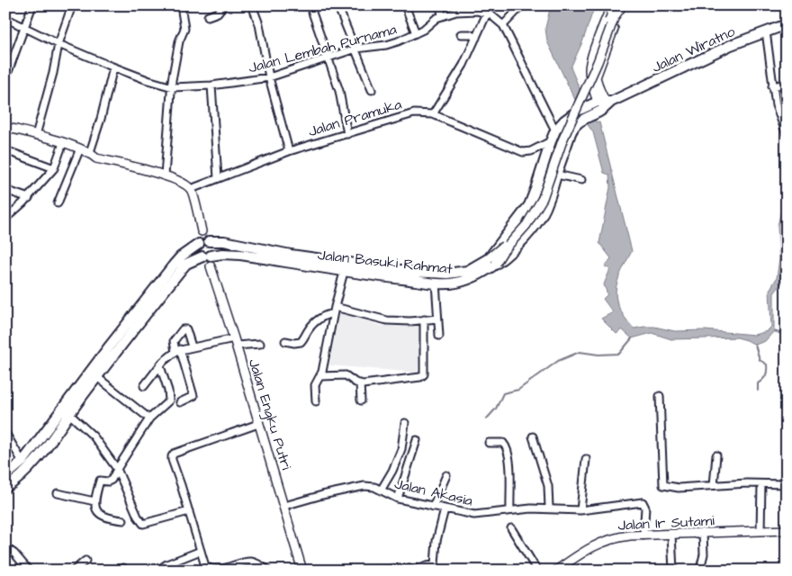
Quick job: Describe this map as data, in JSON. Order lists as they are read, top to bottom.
{
  "streets": {
    "highway": ["Jalan Wiratno", "Jalan Basuki Rahmat"],
    "main road": ["Jalan Engku Putri", "Jalan Ir Sutami"],
    "street": ["Jalan Lembah Purnama", "Jalan Pramuka", "Jalan Akasia"]
  },
  "crossings": [
    ["Jalan Lembah Purnama", "Jalan Basuki Rahmat"],
    ["Jalan Wiratno", "Jalan Basuki Rahmat"],
    ["Jalan Pramuka", "Jalan Basuki Rahmat"],
    ["Jalan Engku Putri", "Jalan Akasia"],
    ["Jalan Akasia", "Jalan Ir Sutami"]
  ]
}
